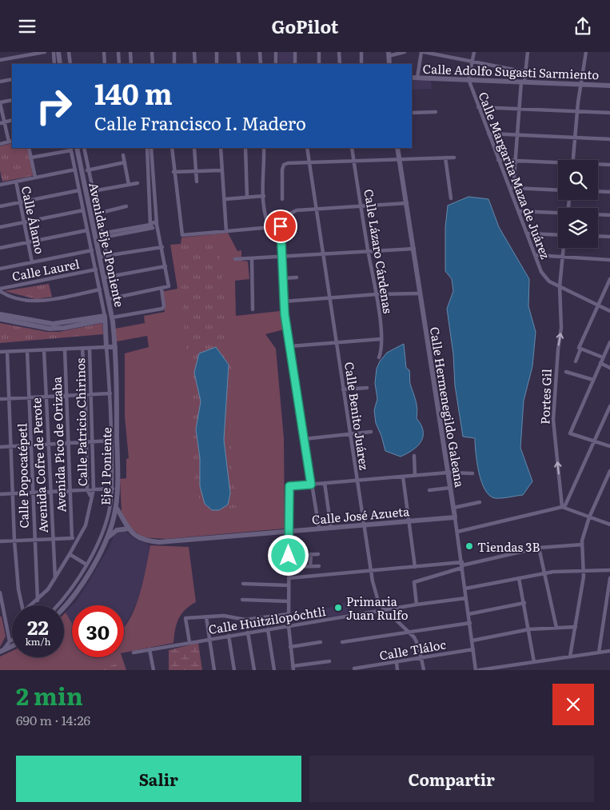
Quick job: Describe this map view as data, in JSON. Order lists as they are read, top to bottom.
{
  "streets": {
    "street": [
      "Calle Adolfo Sugasti Sarmiento",
      "Calle Margarita Maza de Juárez",
      "Calle Álamo",
      "Avenida Eje 1 Poniente",
      "Calle Lázaro Cárdenas",
      "Calle Laurel",
      "Portes Gil",
      "Calle Hermenegildo Galeana",
      "Calle Benito Juárez",
      "Calle Patricio Chirinos",
      "Avenida Pico de Orizaba",
      "Avenida Cofre de Perote",
      "Eje 1 Poniente",
      "Calle Popocatépetl",
      "Calle José Azueta",
      "Calle Huitzilopóchtli",
      "Calle Tláloc"
    ]
  },
  "crossings": [
    ["Calle Adolfo Sugasti Sarmiento", "Calle Margarita Maza de Juárez"],
    ["Calle Margarita Maza de Juárez", "Portes Gil"],
    ["Avenida Eje 1 Poniente", "Calle Laurel"],
    ["Avenida Eje 1 Poniente", "Eje 1 Poniente"],
    ["Calle Hermenegildo Galeana", "Calle José Azueta"],
    ["Calle Hermenegildo Galeana", "Calle Huitzilopóchtli"],
    ["Calle Hermenegildo Galeana", "Calle Tláloc"],
    ["Calle Benito Juárez", "Calle José Azueta"],
    ["Calle Benito Juárez", "Calle Huitzilopóchtli"],
    ["Calle Benito Juárez", "Calle Tláloc"],
    ["Calle Patricio Chirinos", "Avenida Cofre de Perote"],
    ["Calle Patricio Chirinos", "Calle Popocatépetl"],
    ["Eje 1 Poniente", "Calle José Azueta"]
  ],
  "one_way": ["Portes Gil"],
  "places": ["Tiendas 3B", "Primaria Juan Rulfo"],
  "page": {
    "header": "GoPilot",
    "turn": ["140 m", "Calle Francisco I. Madero"],
    "speed": "22 km/h",
    "limit": "30",
    "heading": ["2 min", "690 m · 14:26"],
    "buttons": ["Salir", "Compartir"]
  }
}
